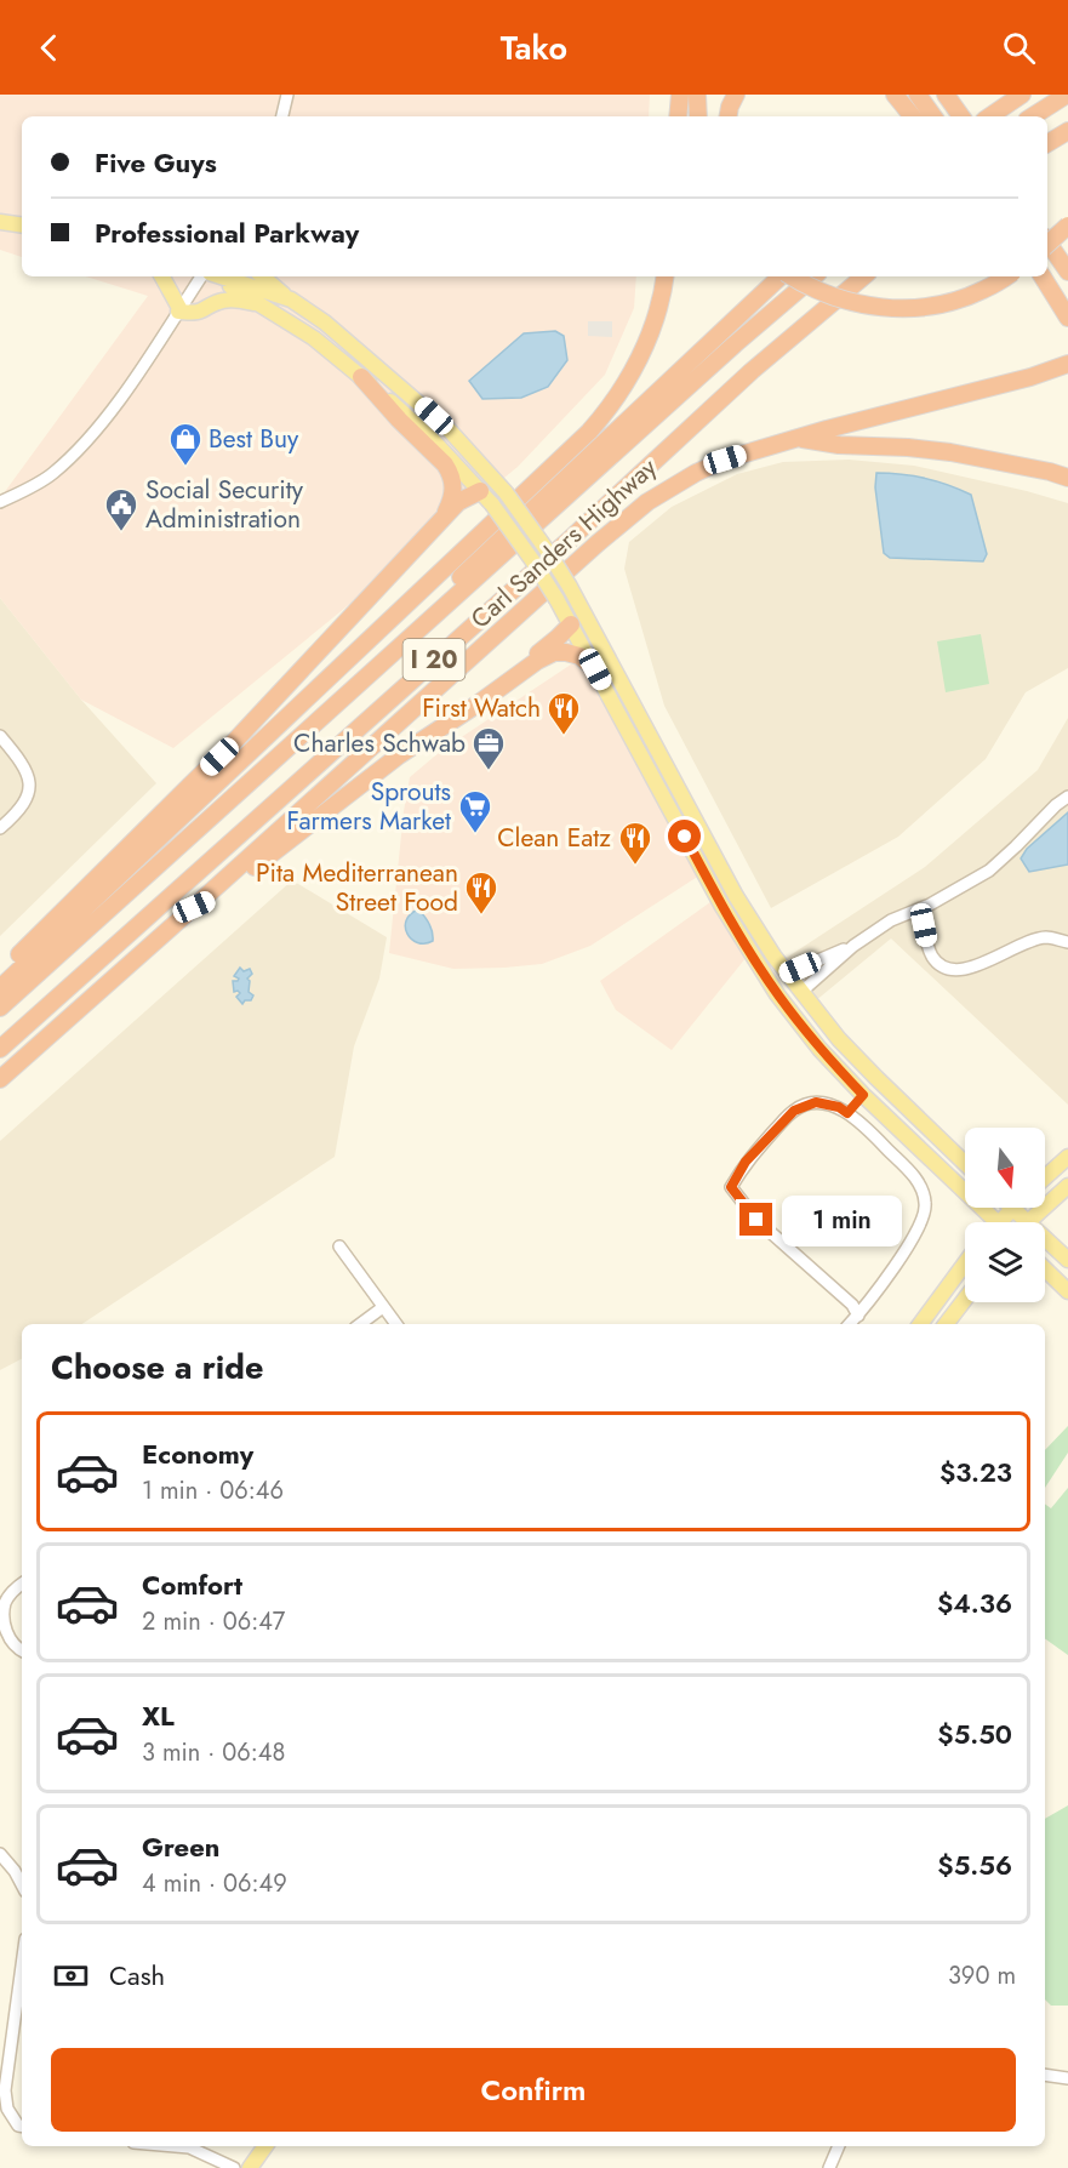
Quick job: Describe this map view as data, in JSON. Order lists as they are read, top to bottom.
{
  "streets": {
    "highway": ["Carl Sanders Highway", "I 20"]
  },
  "places": {
    "shop": ["Best Buy"],
    "public building": ["Social Security Administration"],
    "restaurant": ["First Watch", "Clean Eatz", "Pita Mediterranean Street Food"],
    "office": ["Charles Schwab"],
    "supermarket": ["Sprouts Farmers Market"]
  },
  "north": "bottom",
  "page": {
    "header": "Tako",
    "banner": ["Five Guys", "Professional Parkway"],
    "bubble": "1 min",
    "heading": "Choose a ride",
    "list": [
      {
        "name": "Economy",
        "note": "1 min · 06:46",
        "value": "$3.23"
      },
      {
        "name": "Comfort",
        "note": "2 min · 06:47",
        "value": "$4.36"
      },
      {
        "name": "XL",
        "note": "3 min · 06:48",
        "value": "$5.50"
      },
      {
        "name": "Green",
        "note": "4 min · 06:49",
        "value": "$5.56"
      }
    ],
    "pay": ["Cash", "390 m"],
    "buttons": "Confirm"
  }
}
